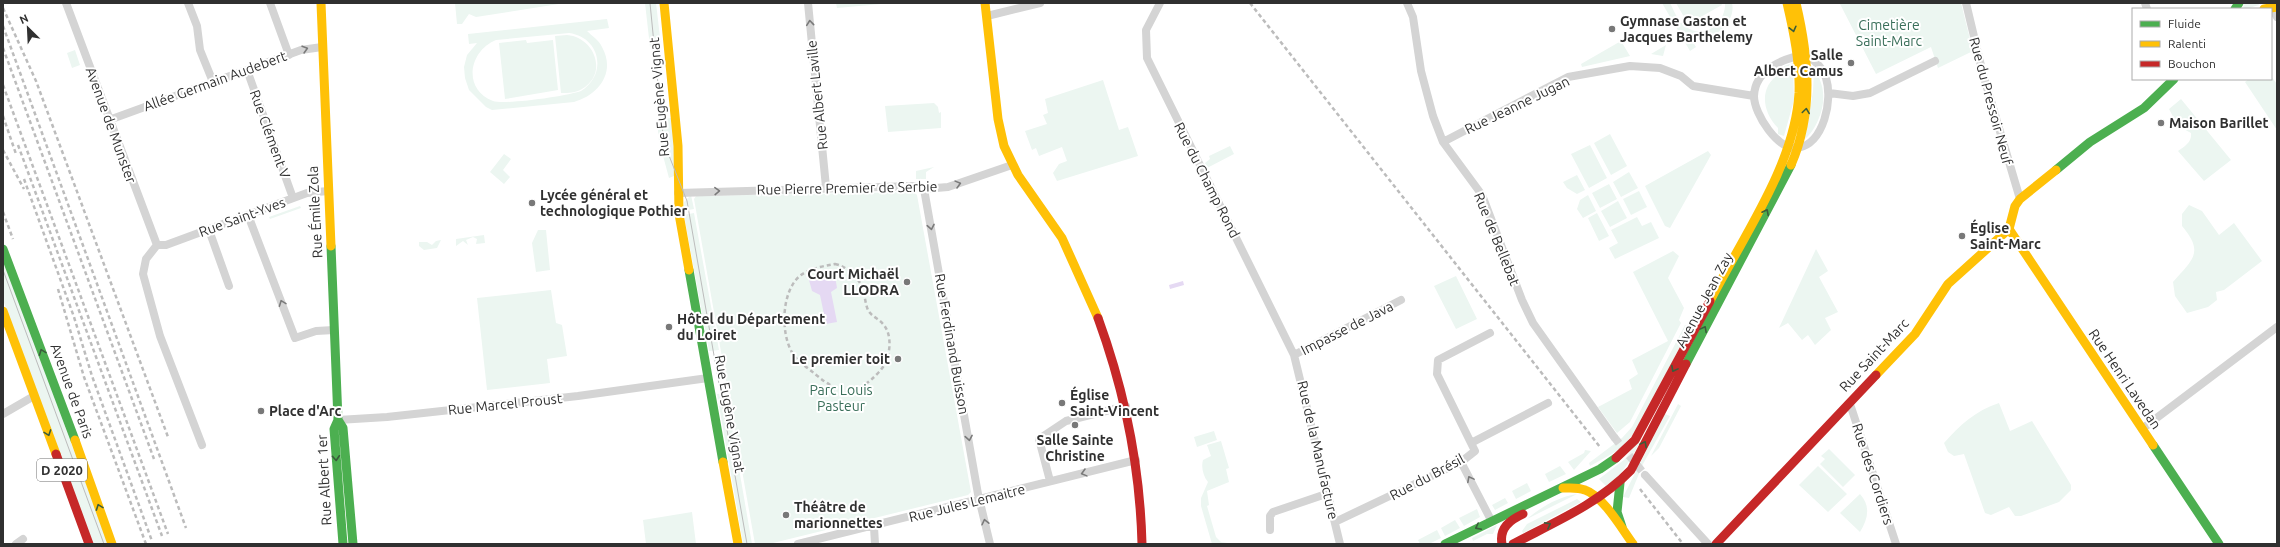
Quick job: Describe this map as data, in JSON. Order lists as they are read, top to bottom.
{
  "streets": {
    "main road": [
      "Rue Eugène Vignat",
      "Rue Émile Zola",
      "Avenue Jean Zay",
      "Rue Saint-Marc",
      "Rue Henri Lavedan",
      "Avenue de Paris",
      "D 2020",
      "Rue Albert 1er"
    ],
    "street": [
      "Allée Germain Audebert",
      "Rue Albert Laville",
      "Rue du Pressoir Neuf",
      "Rue Jeanne Jugan",
      "Avenue de Munster",
      "Rue Clément V",
      "Rue du Champ Rond",
      "Rue Pierre Premier de Serbie",
      "Rue Saint-Yves",
      "Rue de Bellebat",
      "Impasse de Java",
      "Rue Ferdinand Buisson",
      "Rue Marcel Proust",
      "Rue de la Manufacture",
      "Rue des Cordiers",
      "Rue du Brésil",
      "Rue Jules Lemaitre"
    ]
  },
  "crossings": [
    ["Allée Germain Audebert", "Avenue de Munster"],
    ["Allée Germain Audebert", "Rue Clément V"],
    ["Allée Germain Audebert", "Rue Émile Zola"],
    ["Rue Albert Laville", "Rue Pierre Premier de Serbie"],
    ["Rue Eugène Vignat", "Rue Pierre Premier de Serbie"],
    ["Rue Eugène Vignat", "Rue Marcel Proust"],
    ["Rue Jeanne Jugan", "Rue de Bellebat"],
    ["Avenue de Munster", "Rue Saint-Yves"],
    ["Rue Clément V", "Rue Saint-Yves"],
    ["Rue du Champ Rond", "Impasse de Java"],
    ["Rue du Champ Rond", "Rue de la Manufacture"],
    ["Rue Pierre Premier de Serbie", "Rue Ferdinand Buisson"],
    ["Rue Émile Zola", "Rue Saint-Yves"],
    ["Rue Émile Zola", "Rue Marcel Proust"],
    ["Rue Émile Zola", "Rue Albert 1er"],
    ["Impasse de Java", "Rue de la Manufacture"],
    ["Rue Ferdinand Buisson", "Rue Jules Lemaitre"],
    ["Rue Saint-Marc", "Rue Henri Lavedan"],
    ["Rue Saint-Marc", "Rue des Cordiers"],
    ["Rue Marcel Proust", "Rue Albert 1er"],
    ["Rue de la Manufacture", "Rue du Brésil"]
  ],
  "one_way": ["Rue Albert Laville", "Rue Pierre Premier de Serbie"],
  "parks": ["Cimetière Saint-Marc", "Parc Louis Pasteur"],
  "places": [
    "Gymnase Gaston et Jacques Barthelemy",
    "Salle Albert Camus",
    "Maison Barillet",
    "Lycée général et technologique Pothier",
    "Église Saint-Marc",
    "Court Michaël LLODRA",
    "Hôtel du Département du Loiret",
    "Le premier toit",
    "Église Saint-Vincent",
    "Place d'Arc",
    "Salle Sainte Christine",
    "Théâtre de marionnettes"
  ],
  "legend": ["Fluide", "Ralenti", "Bouchon"],
  "north": "top left"
}
